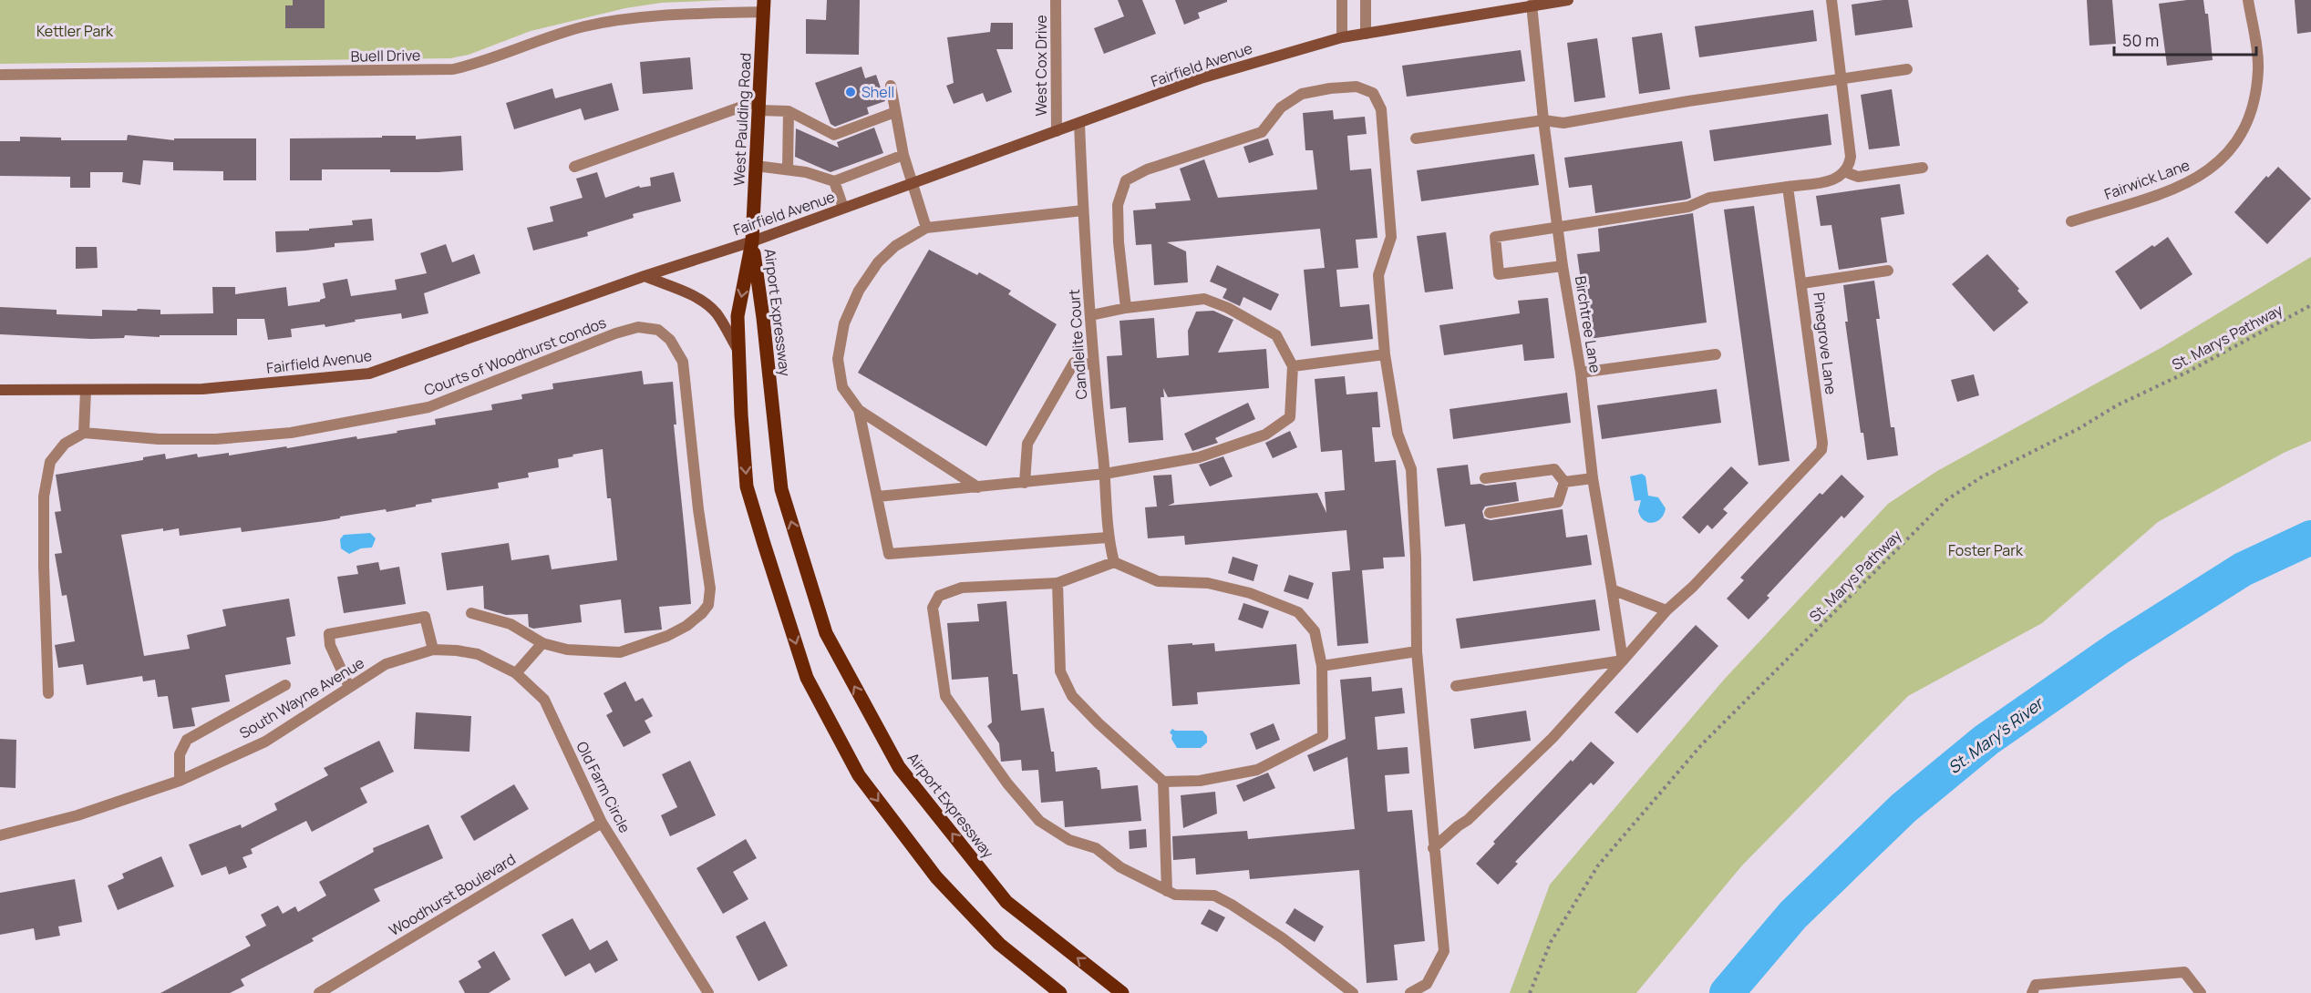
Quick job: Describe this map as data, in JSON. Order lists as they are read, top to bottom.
{
  "streets": {
    "main road": ["Fairfield Avenue", "West Paulding Road", "Airport Expressway"],
    "street": [
      "Buell Drive",
      "West Cox Drive",
      "Fairwick Lane",
      "Birchtree Lane",
      "Pinegrove Lane",
      "Candlelite Court",
      "Courts of Woodhurst condos",
      "South Wayne Avenue",
      "Old Farm Circle",
      "Woodhurst Boulevard"
    ],
    "path": ["St. Marys Pathway"]
  },
  "crossings": [
    ["Buell Drive", "West Paulding Road"],
    ["Fairfield Avenue", "West Cox Drive"],
    ["Fairfield Avenue", "West Paulding Road"],
    ["Fairfield Avenue", "Airport Expressway"],
    ["Fairfield Avenue", "Birchtree Lane"],
    ["Fairfield Avenue", "Candlelite Court"],
    ["West Paulding Road", "Airport Expressway"],
    ["Birchtree Lane", "Pinegrove Lane"],
    ["South Wayne Avenue", "Old Farm Circle"],
    ["Old Farm Circle", "Woodhurst Boulevard"]
  ],
  "water": ["St. Mary's River"],
  "parks": ["Kettler Park", "Foster Park"],
  "places": ["Shell"],
  "scale_bar": "50 m"
}
